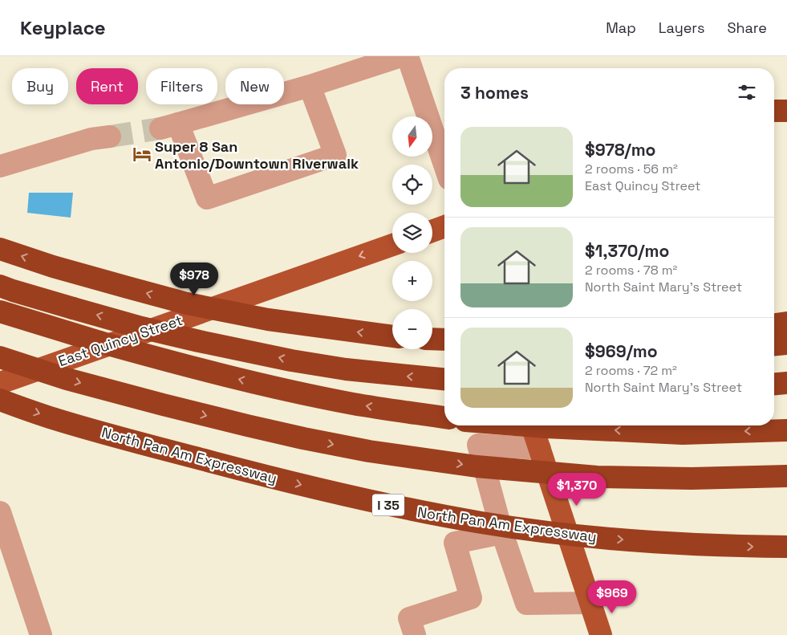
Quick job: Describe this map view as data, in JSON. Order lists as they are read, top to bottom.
{
  "streets": {
    "highway": ["North Pan Am Expressway", "I 35"],
    "main road": ["East Quincy Street"]
  },
  "one_way": ["East Quincy Street"],
  "places": {
    "hotel": ["Super 8 San Antonio/Downtown Riverwalk"]
  },
  "north": "bottom",
  "page": {
    "header": "Keyplace",
    "nav": ["Map", "Layers", "Share"],
    "chip": [
      "Buy",
      "Rent",
      "Filters",
      "New"
    ],
    "heading": "3 homes",
    "map_buttons": ["+", "−"],
    "list": [
      {
        "name": "$978/mo",
        "note": "2 rooms · 56 m² · East Quincy Street"
      },
      {
        "name": "$1,370/mo",
        "note": "2 rooms · 78 m² · North Saint Mary's Street"
      },
      {
        "name": "$969/mo",
        "note": "2 rooms · 72 m² · North Saint Mary's Street"
      }
    ],
    "price": ["$978", "$1,370", "$969"]
  }
}
